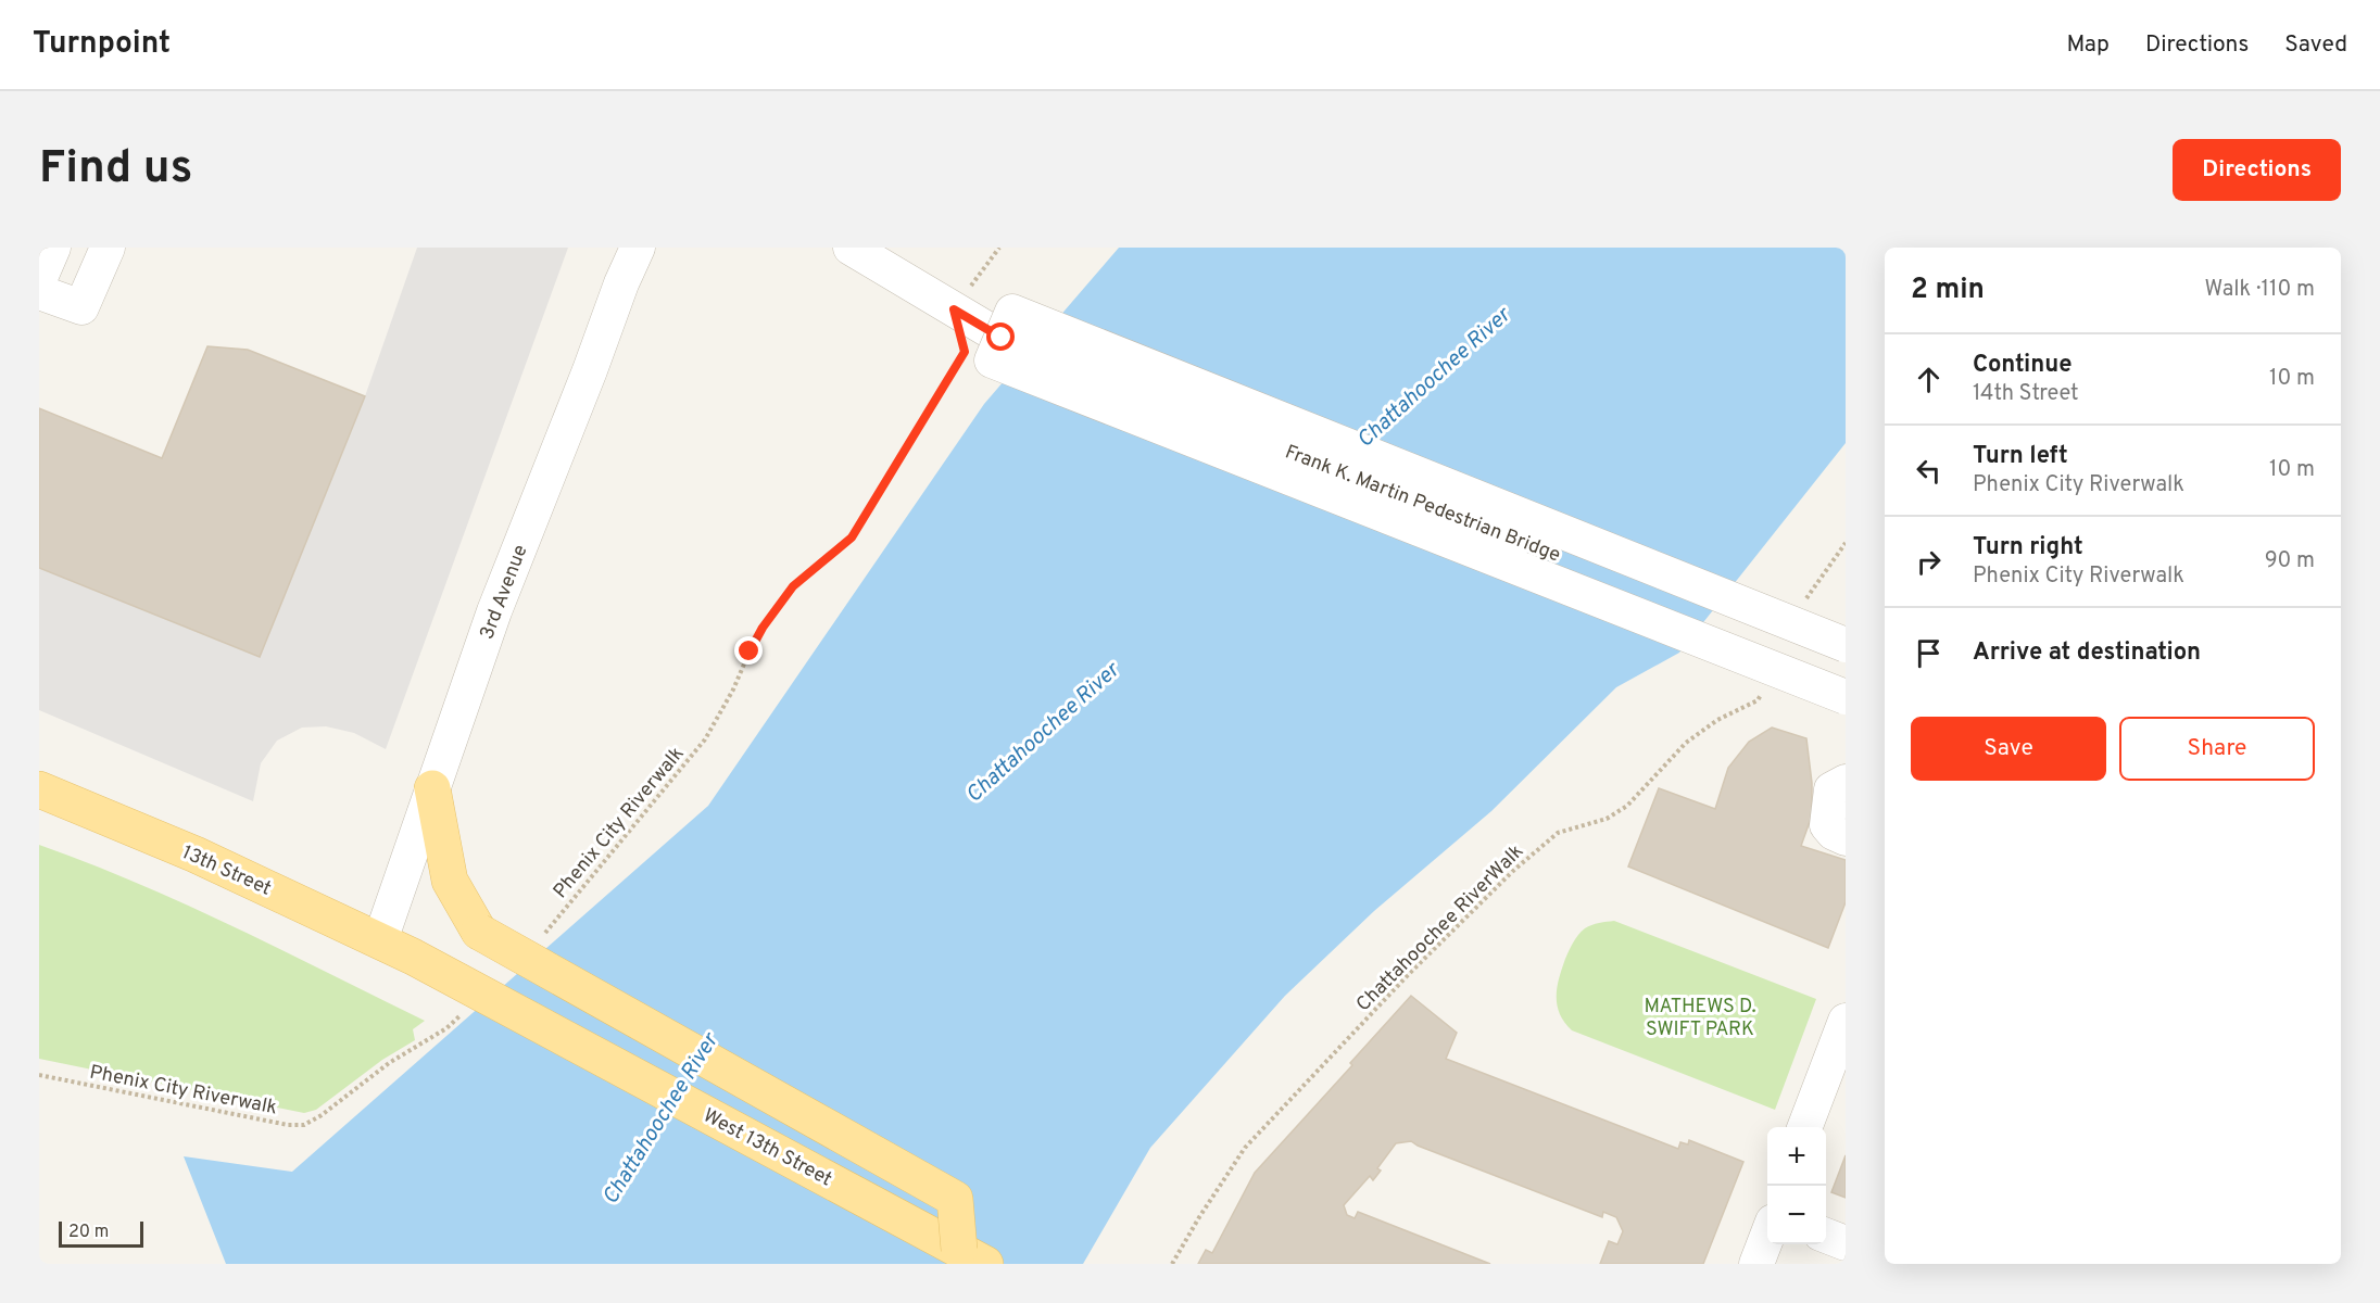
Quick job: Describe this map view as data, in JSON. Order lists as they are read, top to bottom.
{
  "streets": {
    "main road": ["13th Street", "West 13th Street"],
    "street": ["Frank K. Martin Pedestrian Bridge", "3rd Avenue"],
    "path": ["Phenix City Riverwalk", "Chattahoochee RiverWalk"]
  },
  "crossings": [
    ["Frank K. Martin Pedestrian Bridge", "Phenix City Riverwalk"],
    ["3rd Avenue", "13th Street"],
    ["13th Street", "West 13th Street"]
  ],
  "water": ["Chattahoochee River"],
  "parks": ["MATHEWS D. SWIFT PARK"],
  "scale_bar": "20 m",
  "page": {
    "header": "Turnpoint",
    "nav": ["Map", "Directions", "Saved"],
    "buttons": [
      "Directions",
      ["Save", "Share"]
    ],
    "title": "Find us",
    "heading": ["2 min", "Walk · 110 m"],
    "list": [
      ["Continue", "14th Street", "10 m"],
      ["Turn left", "Phenix City Riverwalk", "10 m"],
      ["Turn right", "Phenix City Riverwalk", "90 m"],
      "Arrive at destination"
    ],
    "map_buttons": ["+", "−"],
    "scale": "20 m"
  }
}
